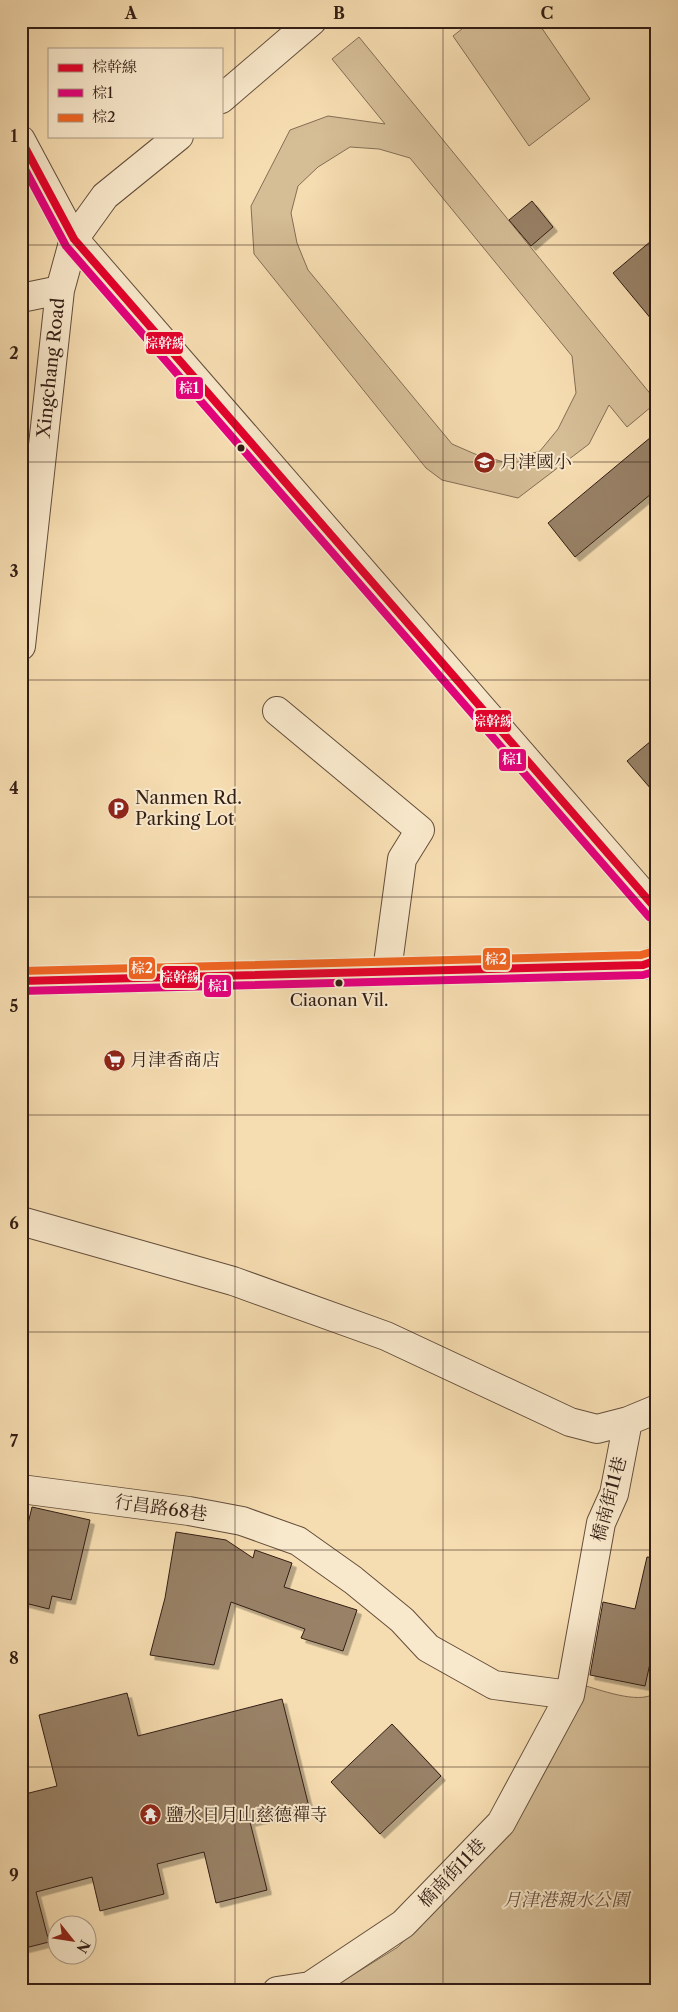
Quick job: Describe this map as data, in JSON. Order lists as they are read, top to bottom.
{
  "streets": {
    "street": ["Xingchang Road", "橋南街11巷", "行昌路68巷"]
  },
  "crossings": [
    ["橋南街11巷", "行昌路68巷"]
  ],
  "parks": ["月津港親水公園"],
  "places": {
    "school or university": ["月津國小"],
    "parking": ["Nanmen Rd. Parking Lot"],
    "other": ["Ciaonan Vil."],
    "supermarket": ["月津香商店"],
    "temple": ["鹽水日月山慈德禪寺"]
  },
  "lines": ["transit line 棕幹線", "transit line 棕1", "transit line 棕2"],
  "legend": ["棕幹線", "棕1", "棕2"],
  "north": "bottom right",
  "grid": {
    "columns": ["A", "B", "C"],
    "rows": [
      "1",
      "2",
      "3",
      "4",
      "5",
      "6",
      "7",
      "8",
      "9"
    ]
  }
}
